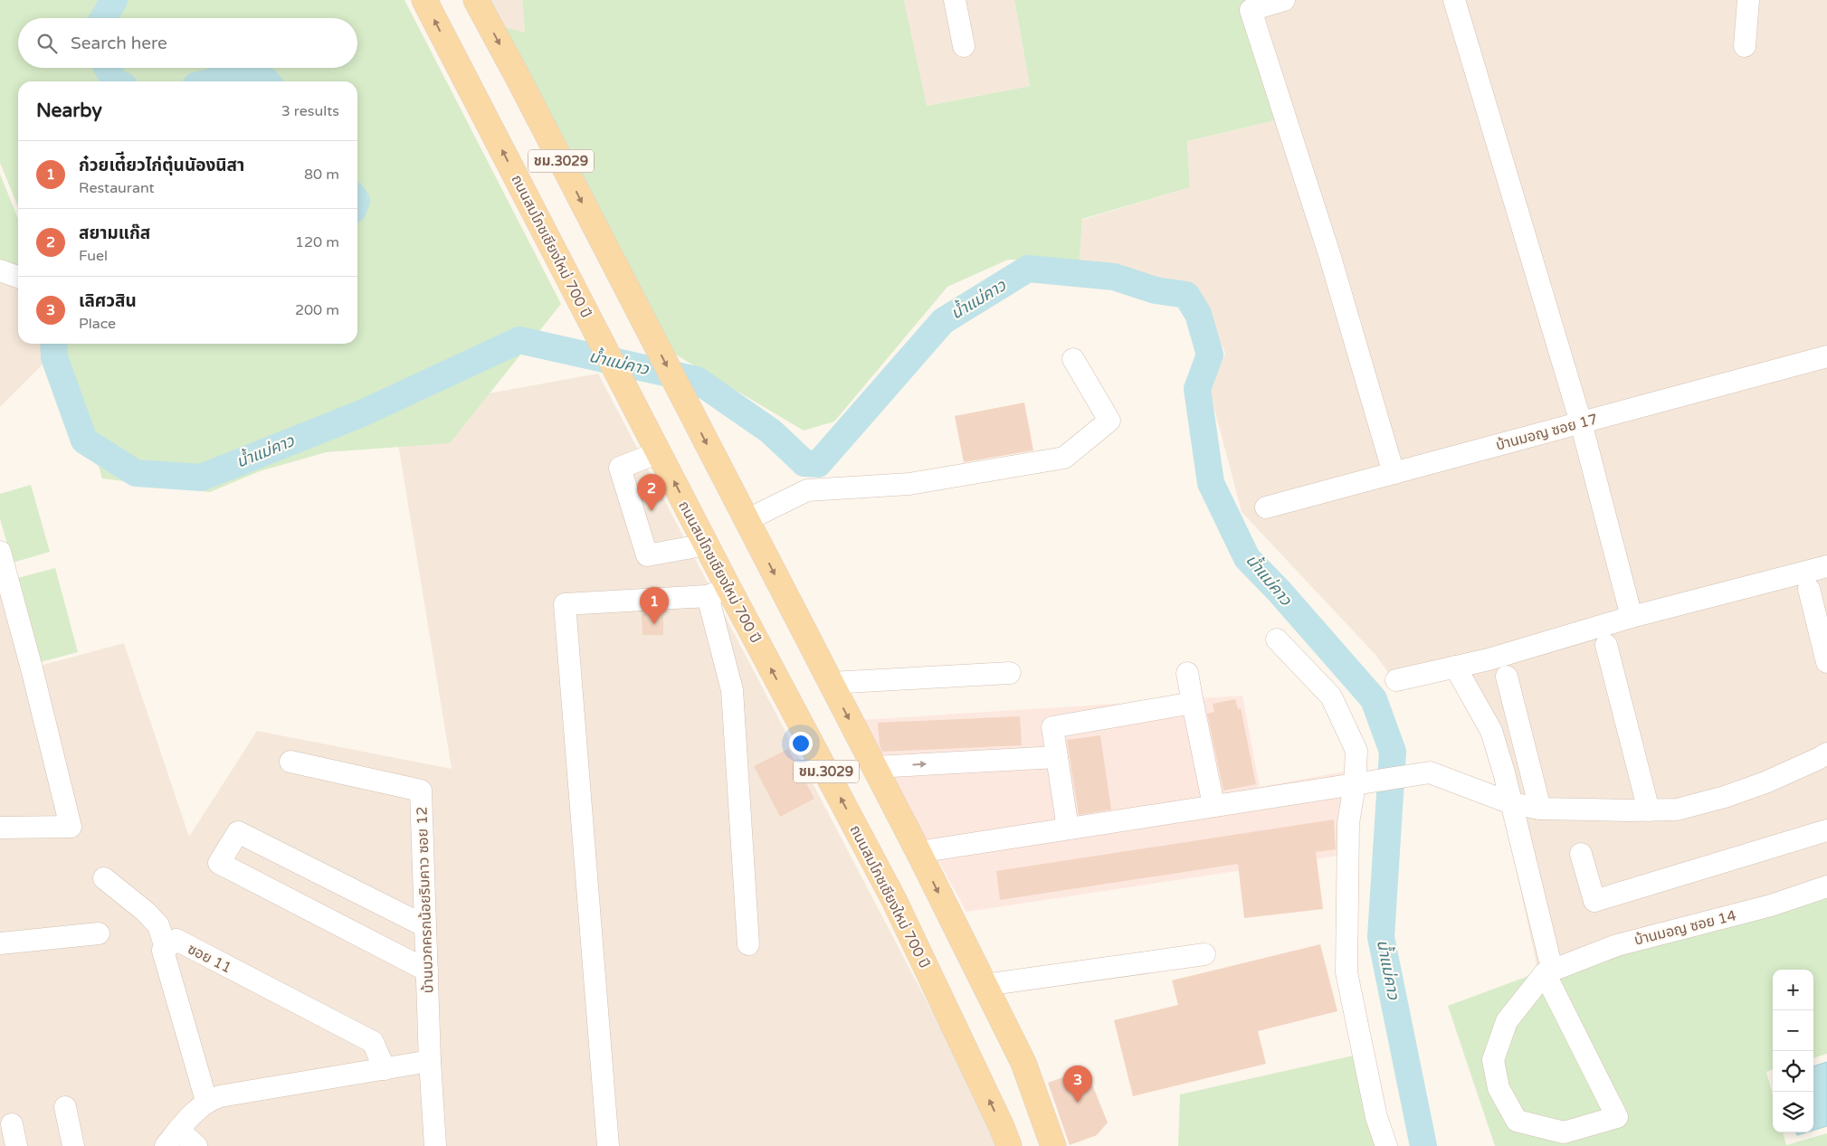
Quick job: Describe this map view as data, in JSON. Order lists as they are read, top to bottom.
{
  "streets": {
    "main road": ["ชม.3029", "ถนนสมโภชเชียงใหม่ 700 ปี"],
    "street": [
      "บ้านมอญ ซอย 17",
      "บ้านบวกครกน้อยริมคาว ซอย 12",
      "บ้านมอญ ซอย 14",
      "ซอย 11"
    ]
  },
  "water": ["น้ำแม่คาว"],
  "page": {
    "search": "Search here",
    "heading": ["Nearby", "3 results"],
    "list": [
      {
        "mark": "1",
        "name": "ก๋วยเต๋ียวไก่ตุ๋นนัองนิสา",
        "note": "Restaurant",
        "value": "80 m"
      },
      {
        "mark": "2",
        "name": "สยามแก๊ส",
        "note": "Fuel",
        "value": "120 m"
      },
      {
        "mark": "3",
        "name": "เลิศวสิน",
        "note": "Place",
        "value": "200 m"
      }
    ],
    "pins": ["2", "1", "3"],
    "map_buttons": ["+", "−"]
  }
}
